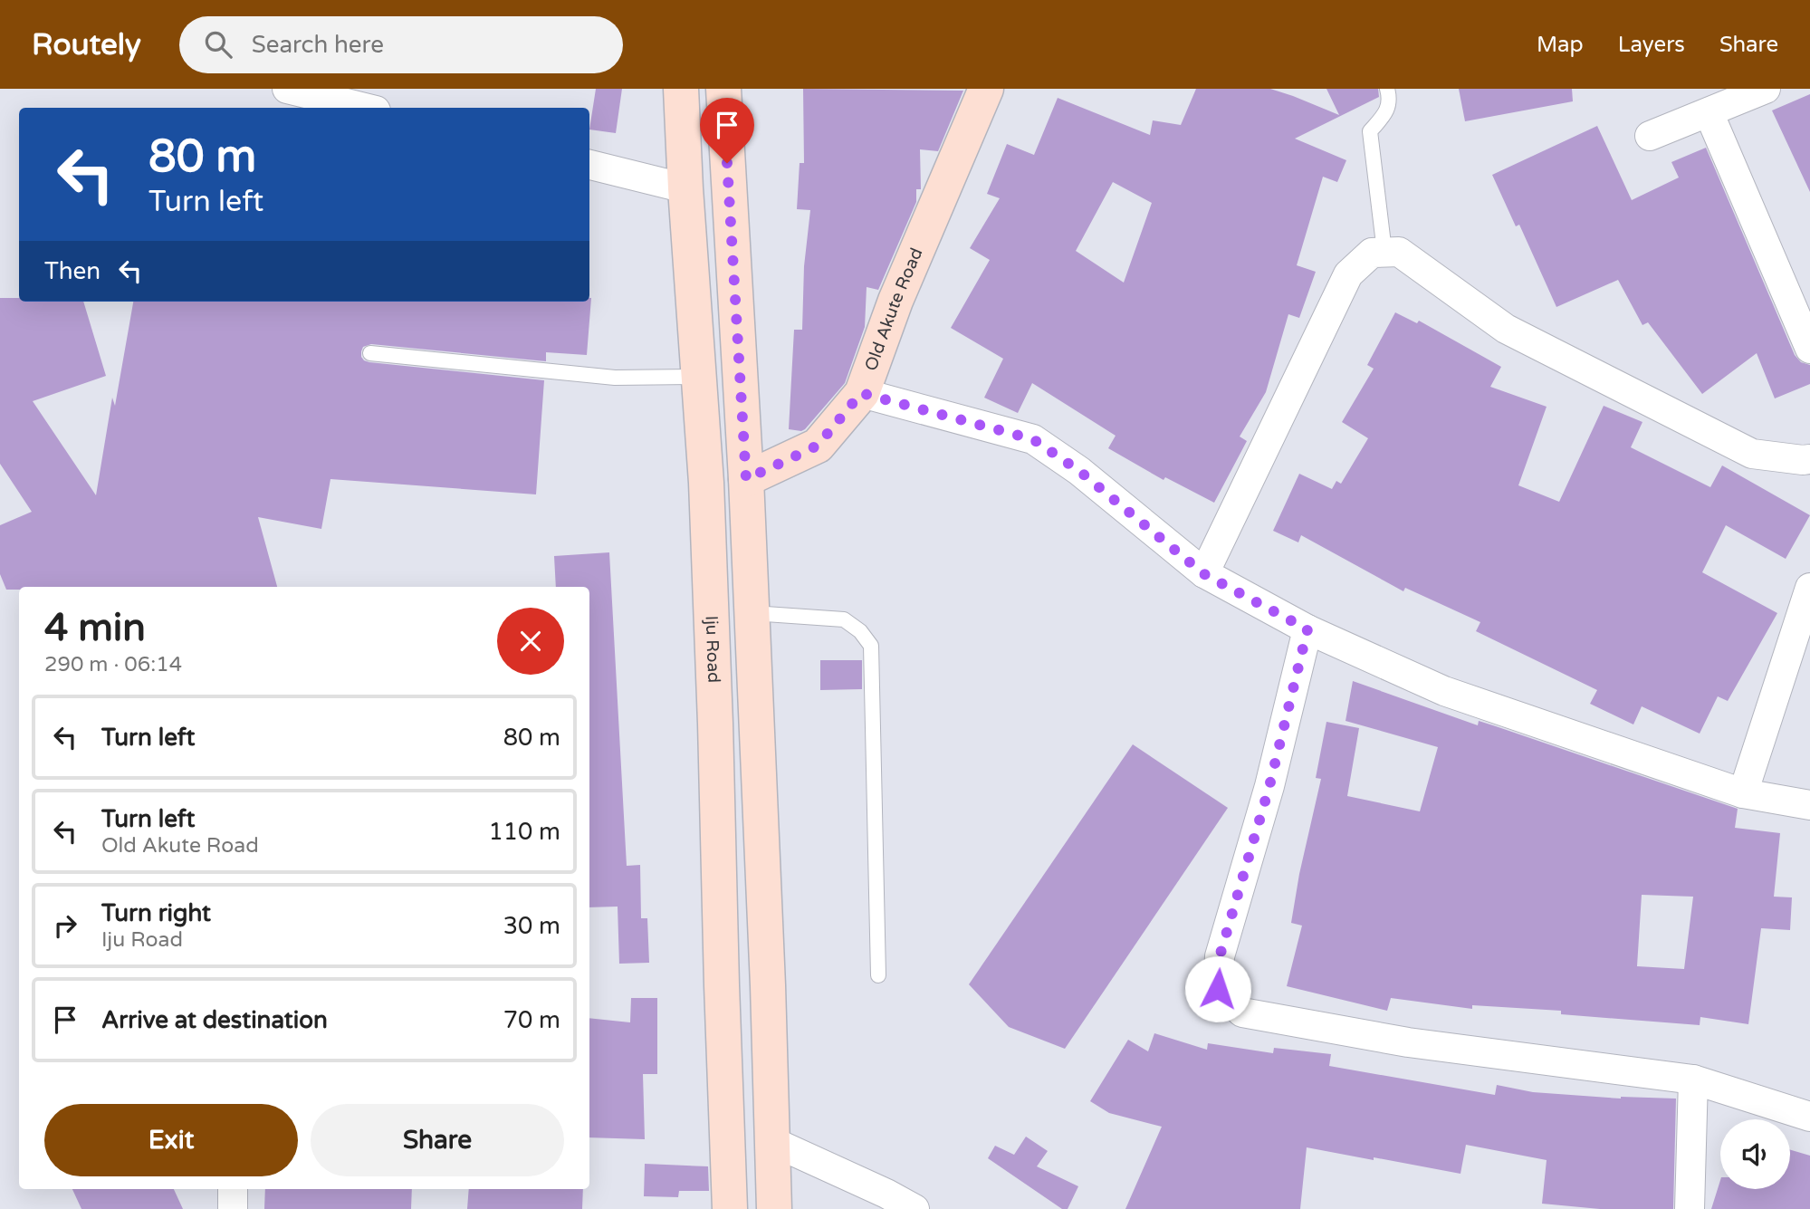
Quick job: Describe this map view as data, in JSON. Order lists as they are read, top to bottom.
{
  "streets": {
    "main road": ["Old Akute Road", "Iju Road"]
  },
  "page": {
    "header": "Routely",
    "search": "Search here",
    "nav": ["Map", "Layers", "Share"],
    "turn": ["80 m", "Turn left"],
    "then": "Then",
    "heading": ["4 min", "290 m · 06:14"],
    "list": [
      {
        "name": "Turn left",
        "value": "80 m"
      },
      {
        "name": "Turn left",
        "note": "Old Akute Road",
        "value": "110 m"
      },
      {
        "name": "Turn right",
        "note": "Iju Road",
        "value": "30 m"
      },
      {
        "name": "Arrive at destination",
        "value": "70 m"
      }
    ],
    "buttons": ["Exit", "Share"]
  }
}
